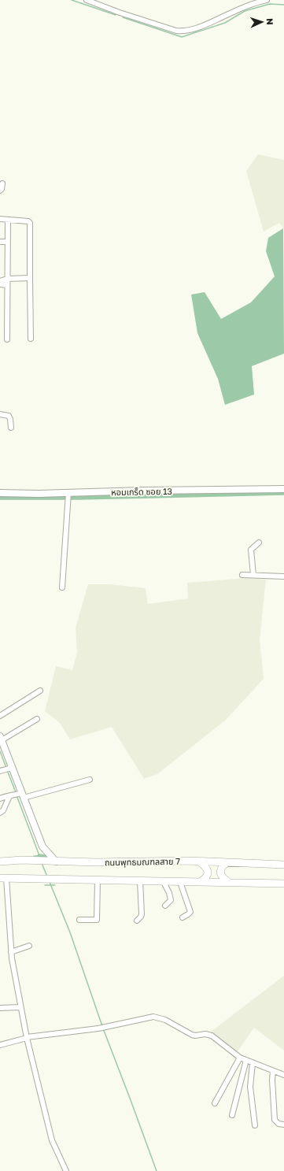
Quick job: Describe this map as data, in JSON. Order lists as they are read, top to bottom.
{
  "streets": {
    "main road": ["ถนนพุทธมณฑลสาย 7"],
    "street": ["หอมเกร็ด ซอย 13"]
  },
  "north": "right"
}
